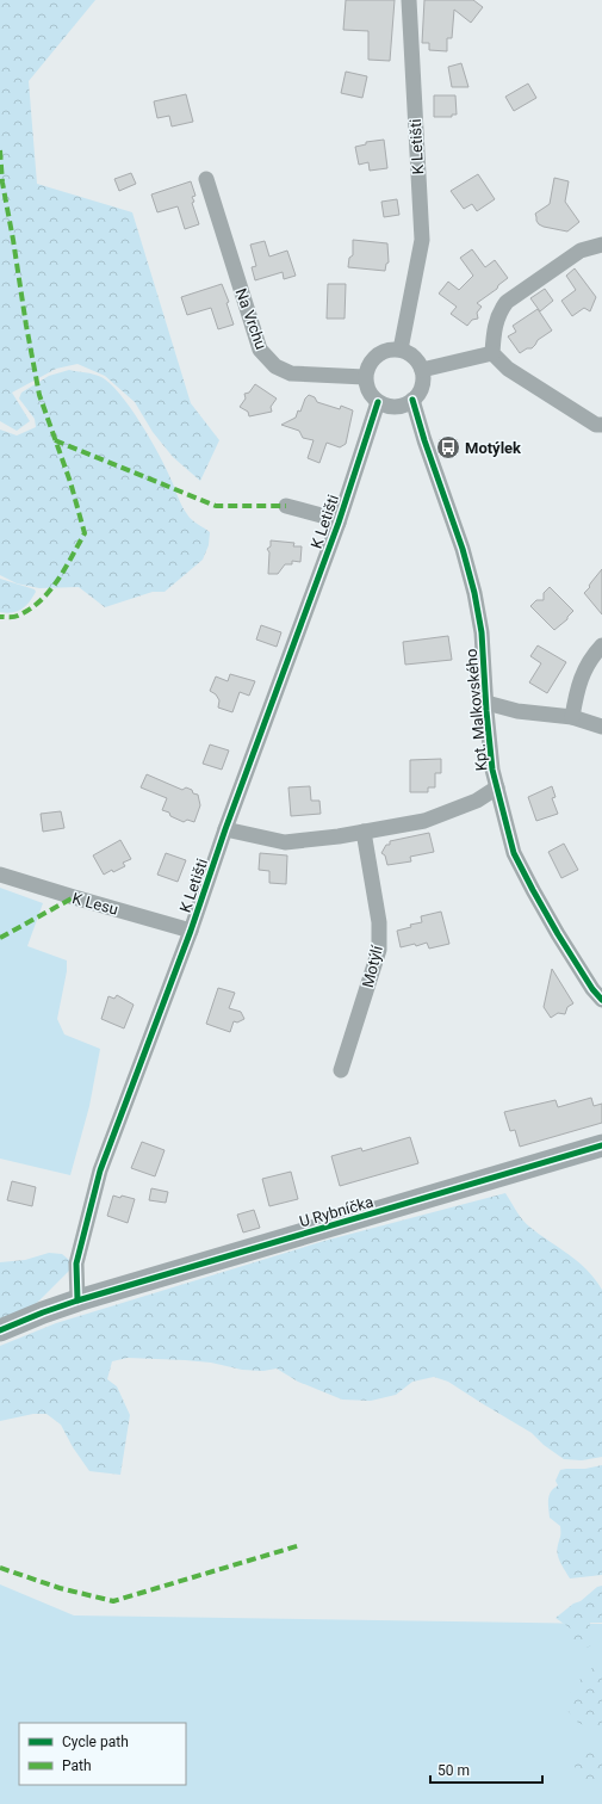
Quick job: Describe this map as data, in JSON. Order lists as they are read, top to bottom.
{
  "streets": {
    "street": [
      "K Letišti",
      "Na Vrchu",
      "Kpt. Malkovského",
      "K Lesu",
      "Motýlí",
      "U Rybníčka"
    ]
  },
  "crossings": [
    ["K Letišti", "Na Vrchu"],
    ["K Letišti", "Kpt. Malkovského"],
    ["K Letišti", "K Lesu"],
    ["K Letišti", "U Rybníčka"],
    ["Na Vrchu", "Kpt. Malkovského"]
  ],
  "places": {
    "bus stop": ["Motýlek"]
  },
  "legend": ["Cycle path", "Path"],
  "scale_bar": "50 m"
}
